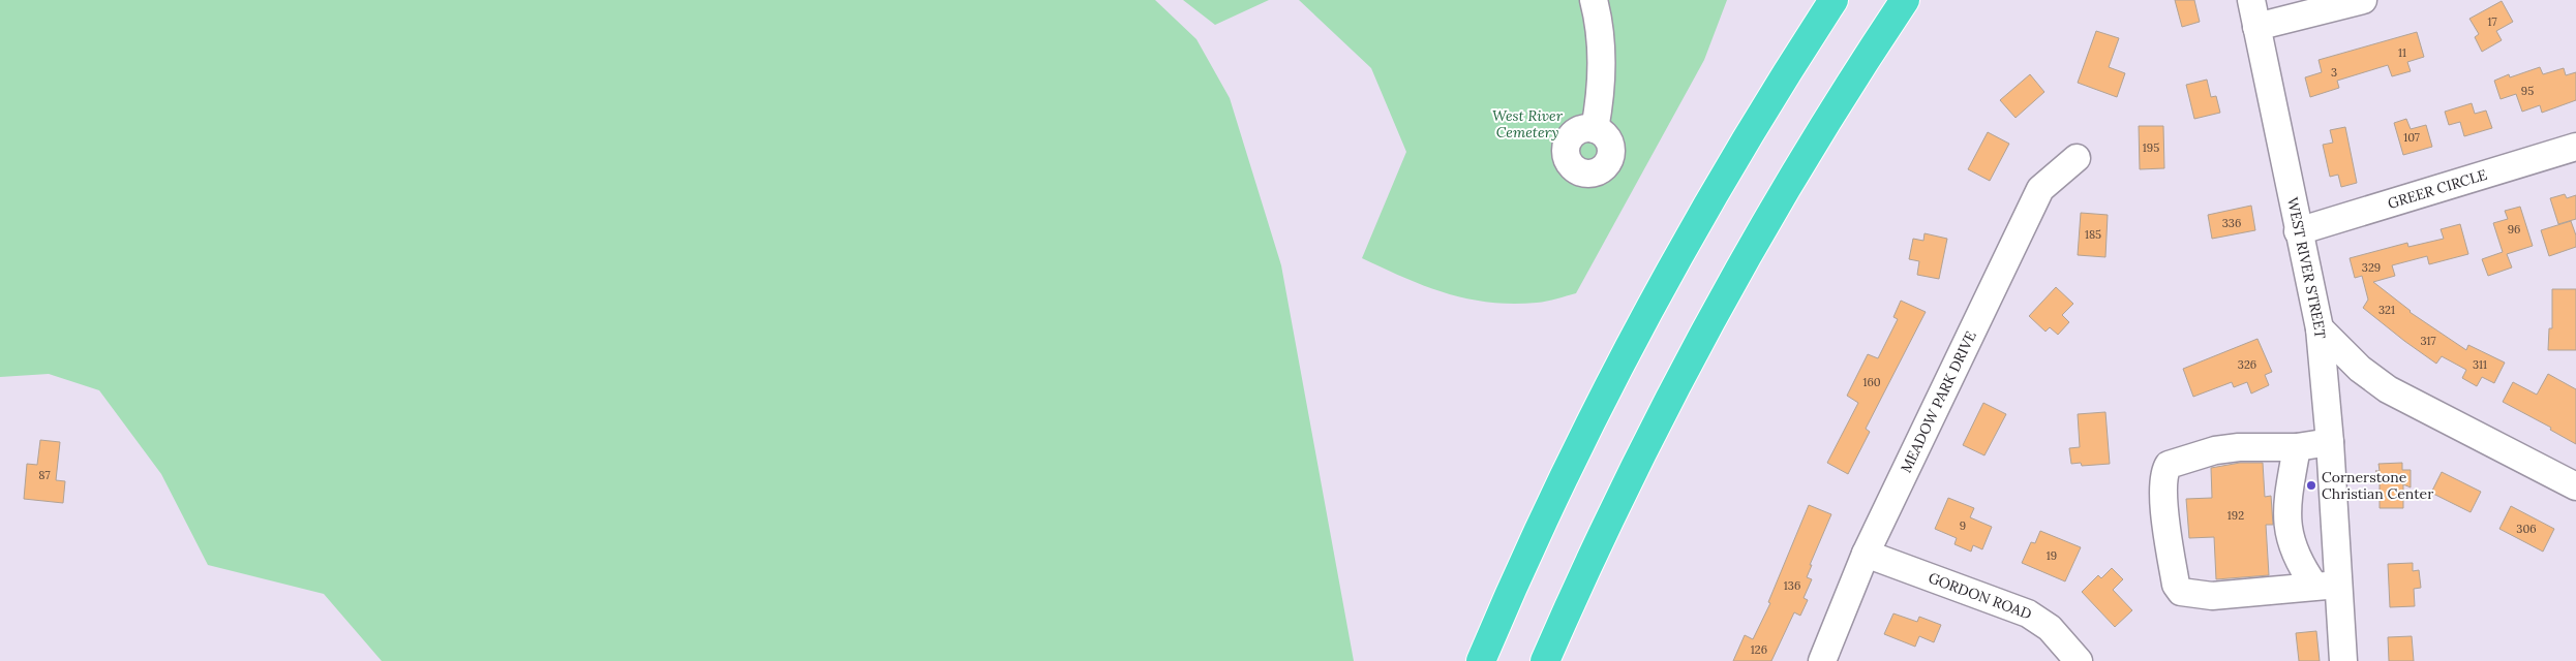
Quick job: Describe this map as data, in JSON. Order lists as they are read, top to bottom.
{
  "streets": {
    "street": [
      "GREER CIRCLE",
      "WEST RIVER STREET",
      "MEADOW PARK DRIVE",
      "GORDON ROAD"
    ]
  },
  "crossings": [
    ["GREER CIRCLE", "WEST RIVER STREET"],
    ["MEADOW PARK DRIVE", "GORDON ROAD"]
  ],
  "parks": ["West River Cemetery"],
  "places": ["Cornerstone Christian Center"],
  "house_numbers": [
    "17",
    "11",
    "3",
    "95",
    "107",
    "195",
    "336",
    "96",
    "185",
    "329",
    "321",
    "317",
    "326",
    "311",
    "160",
    "87",
    "192",
    "9",
    "306",
    "19",
    "136",
    "126"
  ]
}
